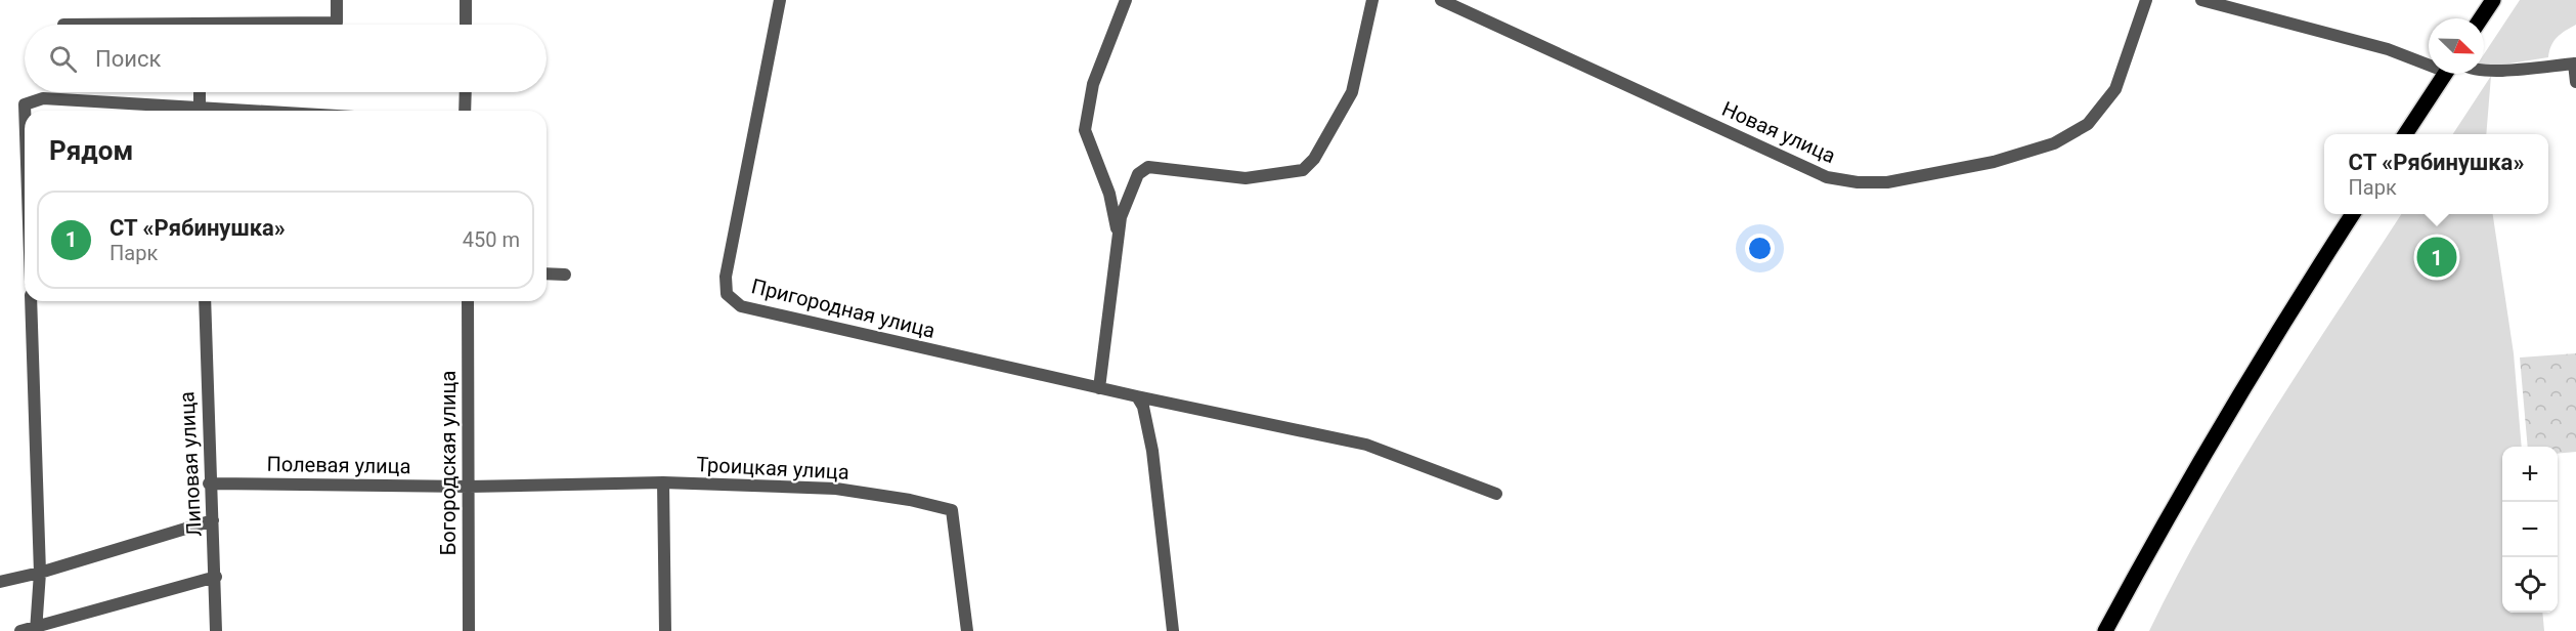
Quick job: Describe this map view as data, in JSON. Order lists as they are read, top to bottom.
{
  "streets": {
    "street": [
      "Новая улица",
      "Пригородная улица",
      "Богородская улица",
      "Липовая улица",
      "Полевая улица",
      "Троицкая улица"
    ]
  },
  "crossings": [
    ["Богородская улица", "Полевая улица"],
    ["Богородская улица", "Троицкая улица"],
    ["Липовая улица", "Полевая улица"],
    ["Полевая улица", "Троицкая улица"]
  ],
  "north": "bottom right",
  "page": {
    "search": "Поиск",
    "heading": "Рядом",
    "popup": ["СТ «Рябинушка»", "Парк"],
    "list": [
      {
        "mark": "1",
        "name": "СТ «Рябинушка»",
        "note": "Парк",
        "value": "450 m"
      }
    ],
    "pins": "1",
    "map_buttons": ["+", "−"]
  }
}
